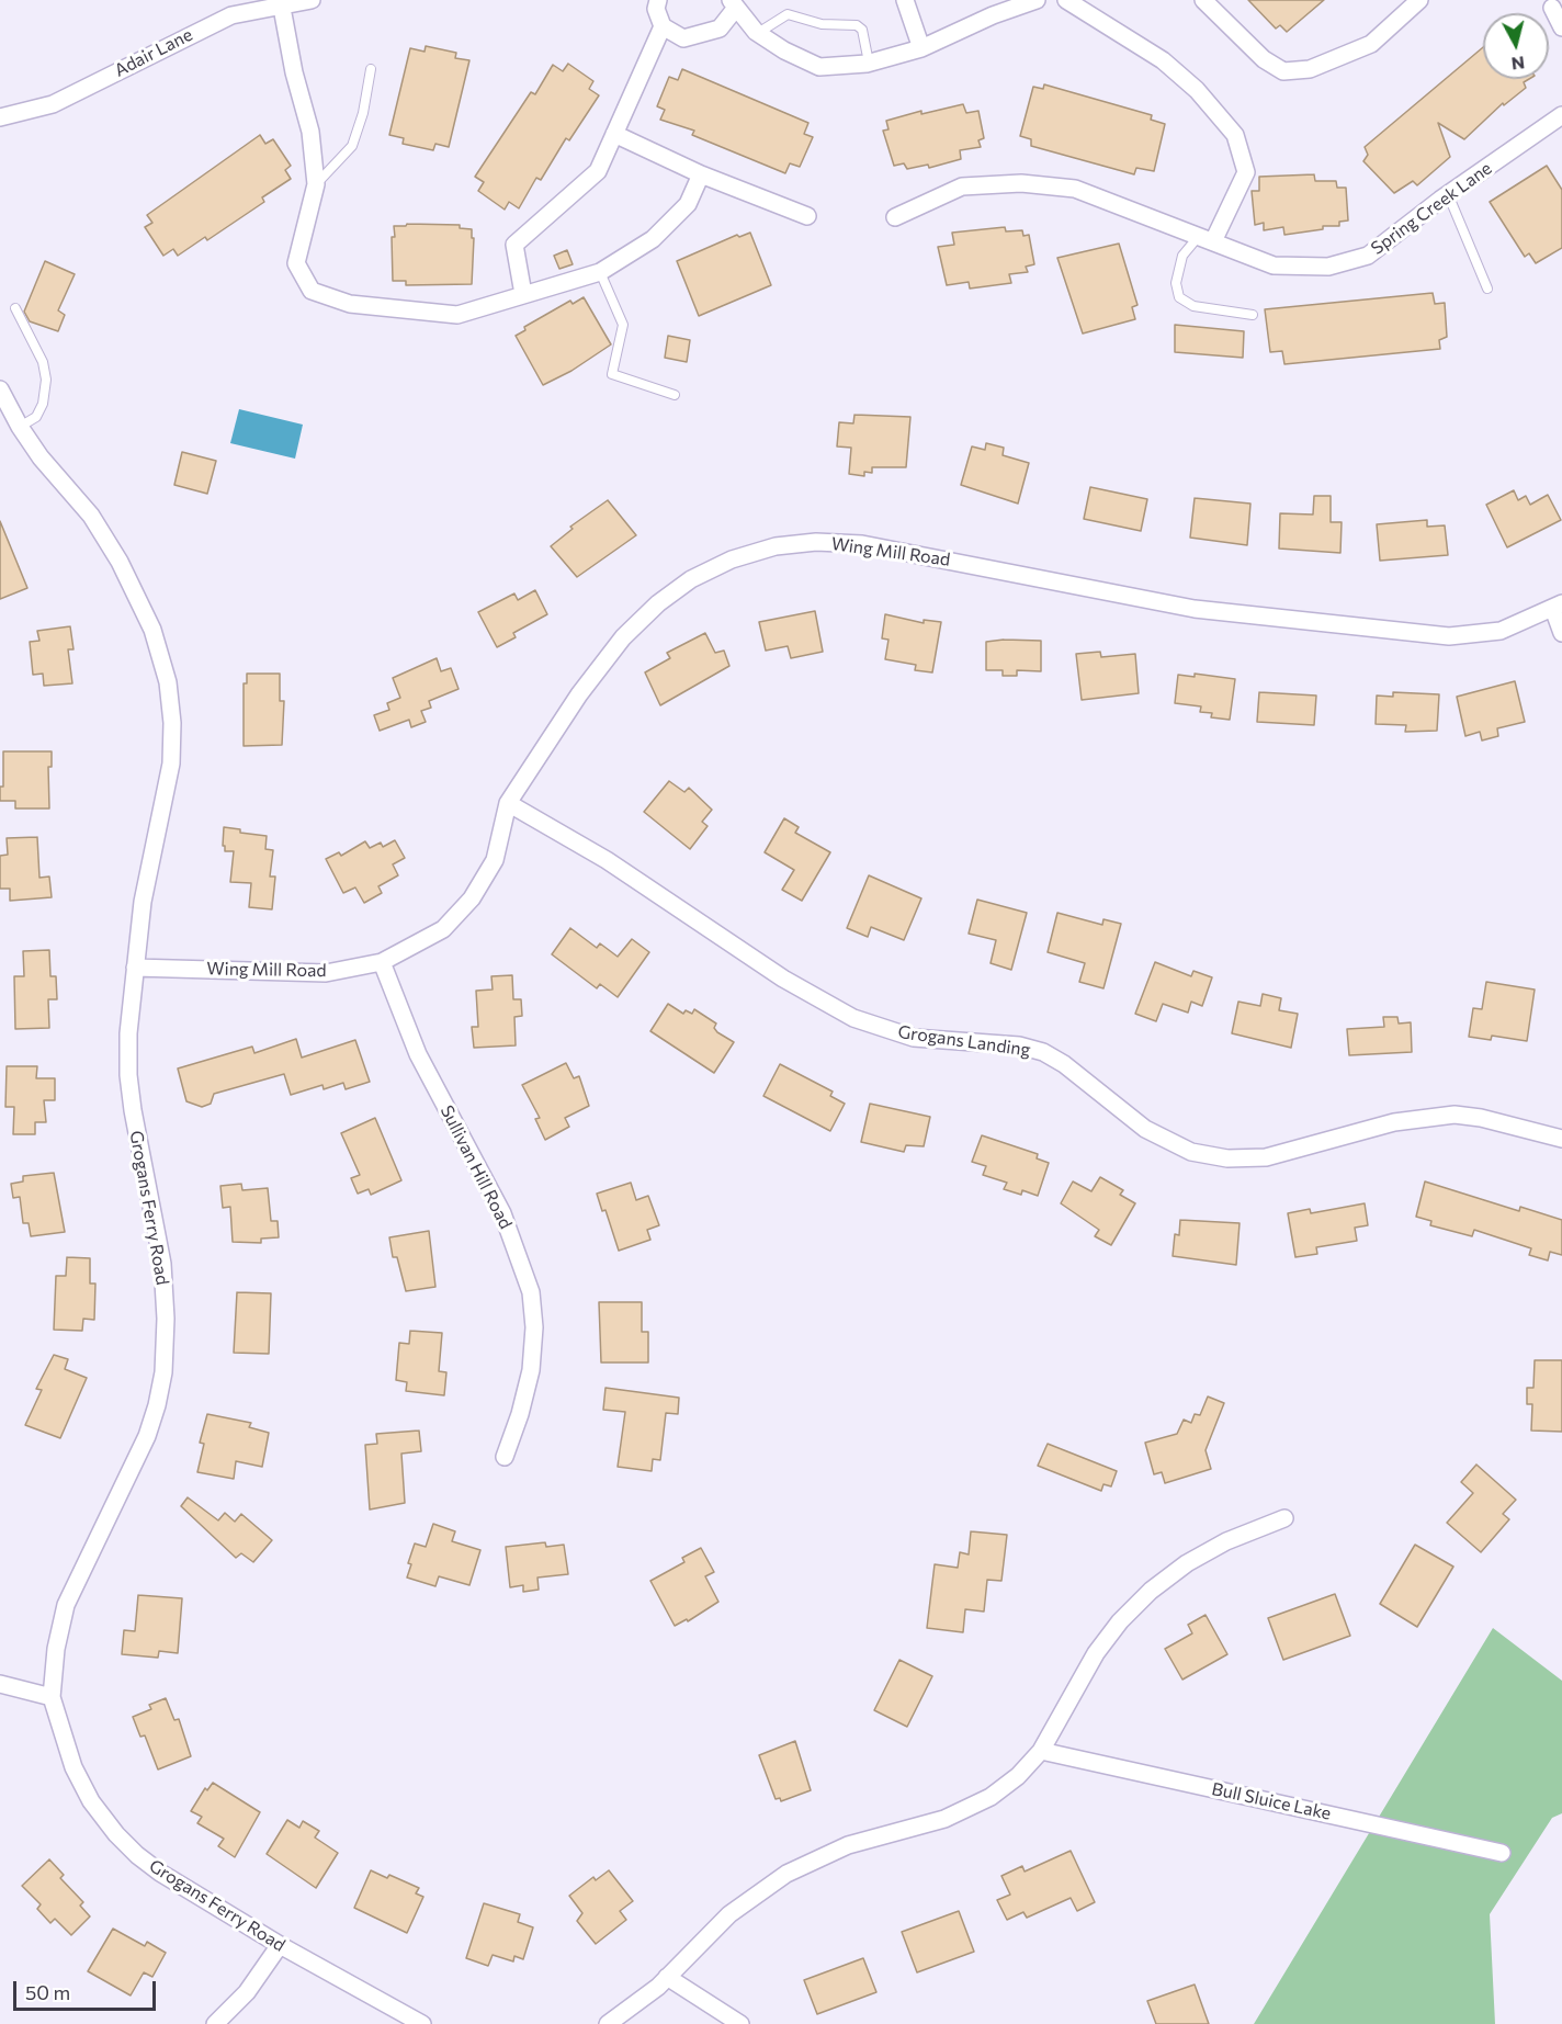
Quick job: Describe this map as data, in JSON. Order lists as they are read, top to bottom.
{
  "streets": {
    "street": [
      "Adair Lane",
      "Spring Creek Lane",
      "Wing Mill Road",
      "Grogans Landing",
      "Sullivan Hill Road",
      "Grogans Ferry Road",
      "Bull Sluice Lake"
    ]
  },
  "crossings": [
    ["Wing Mill Road", "Grogans Landing"],
    ["Wing Mill Road", "Sullivan Hill Road"],
    ["Wing Mill Road", "Grogans Ferry Road"]
  ],
  "scale_bar": "50 m",
  "north": "bottom"
}
